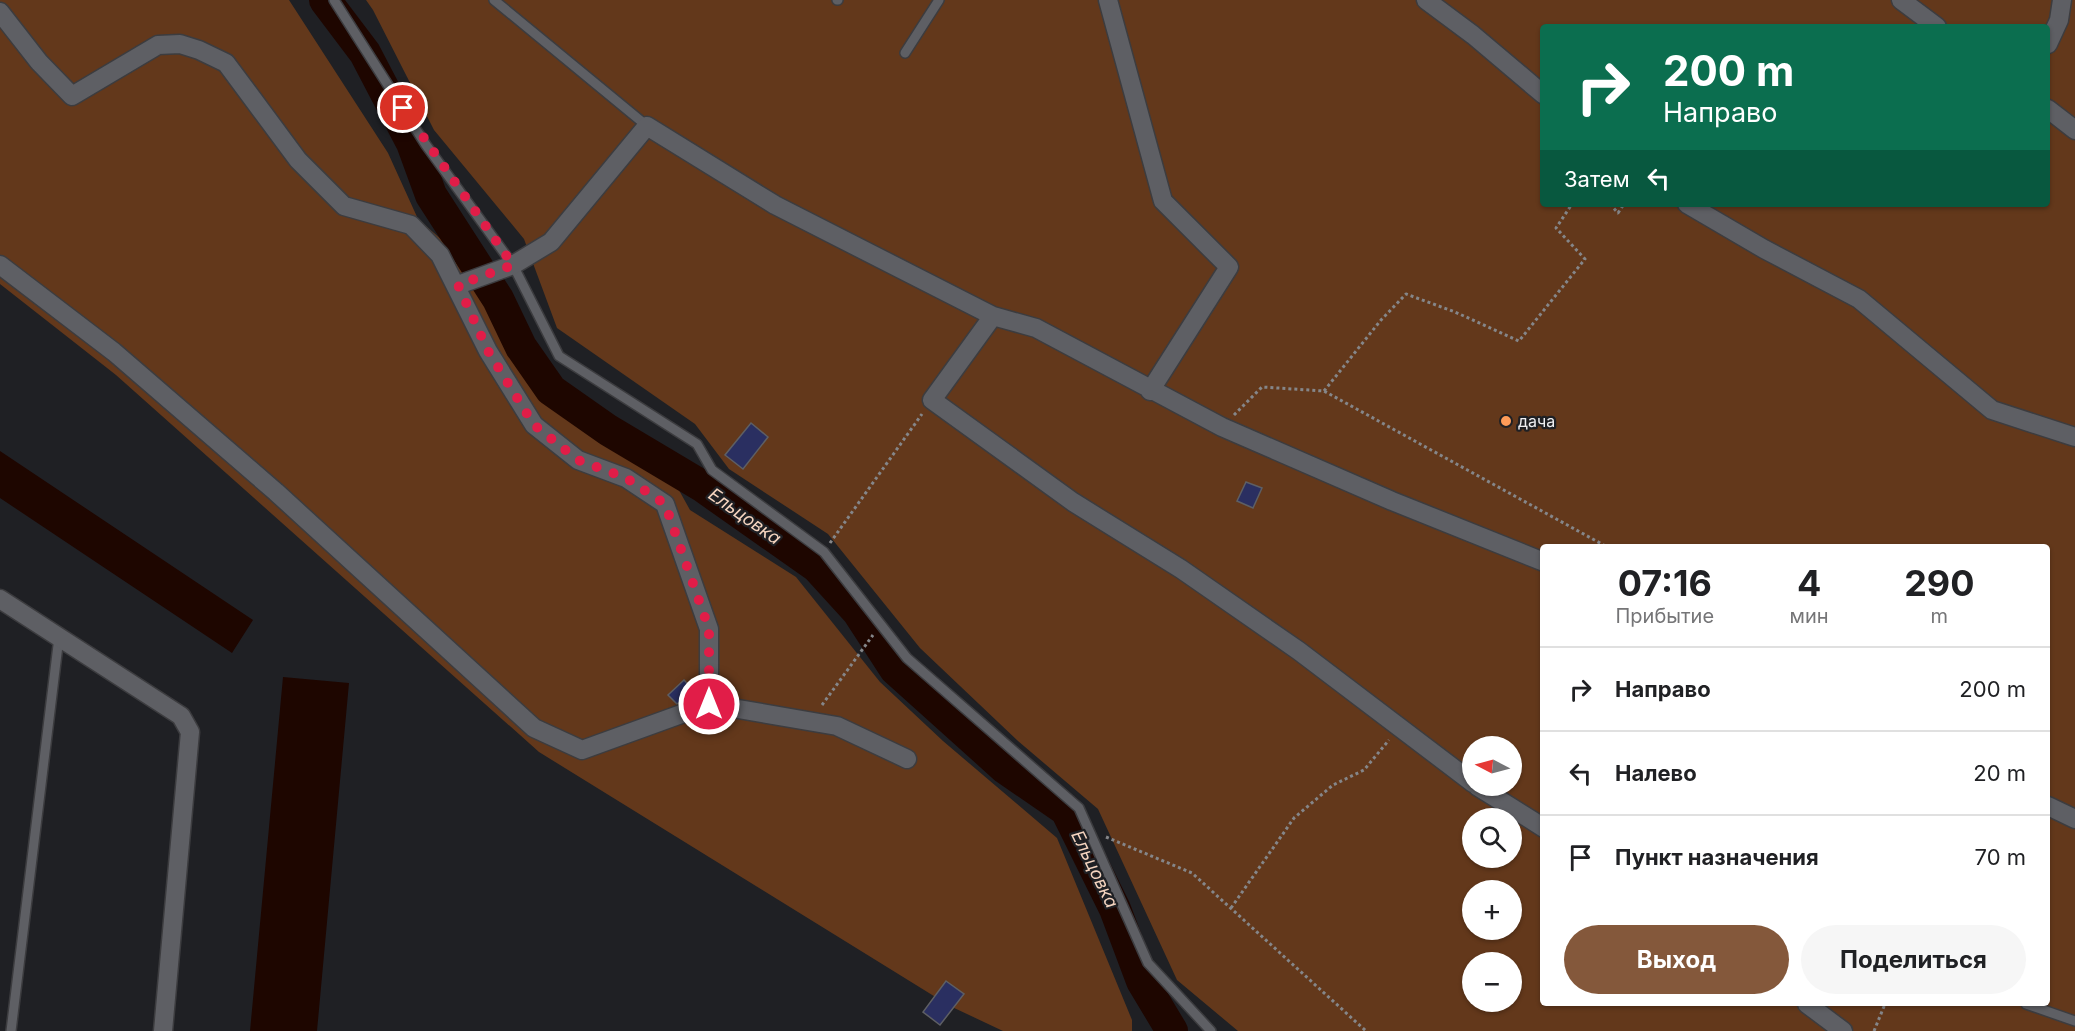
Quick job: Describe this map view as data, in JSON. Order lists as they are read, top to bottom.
{
  "water": ["Ельцовка"],
  "places": ["дача"],
  "north": "left",
  "page": {
    "turn": ["200 m", "Направо"],
    "then": "Затем",
    "eta": [
      "07:16",
      "Прибытие",
      "4",
      "мин",
      "290",
      "m"
    ],
    "list": [
      {
        "name": "Направо",
        "value": "200 m"
      },
      {
        "name": "Налево",
        "value": "20 m"
      },
      {
        "name": "Пункт назначения",
        "value": "70 m"
      }
    ],
    "map_buttons": ["+", "−"],
    "buttons": ["Выход", "Поделиться"]
  }
}
